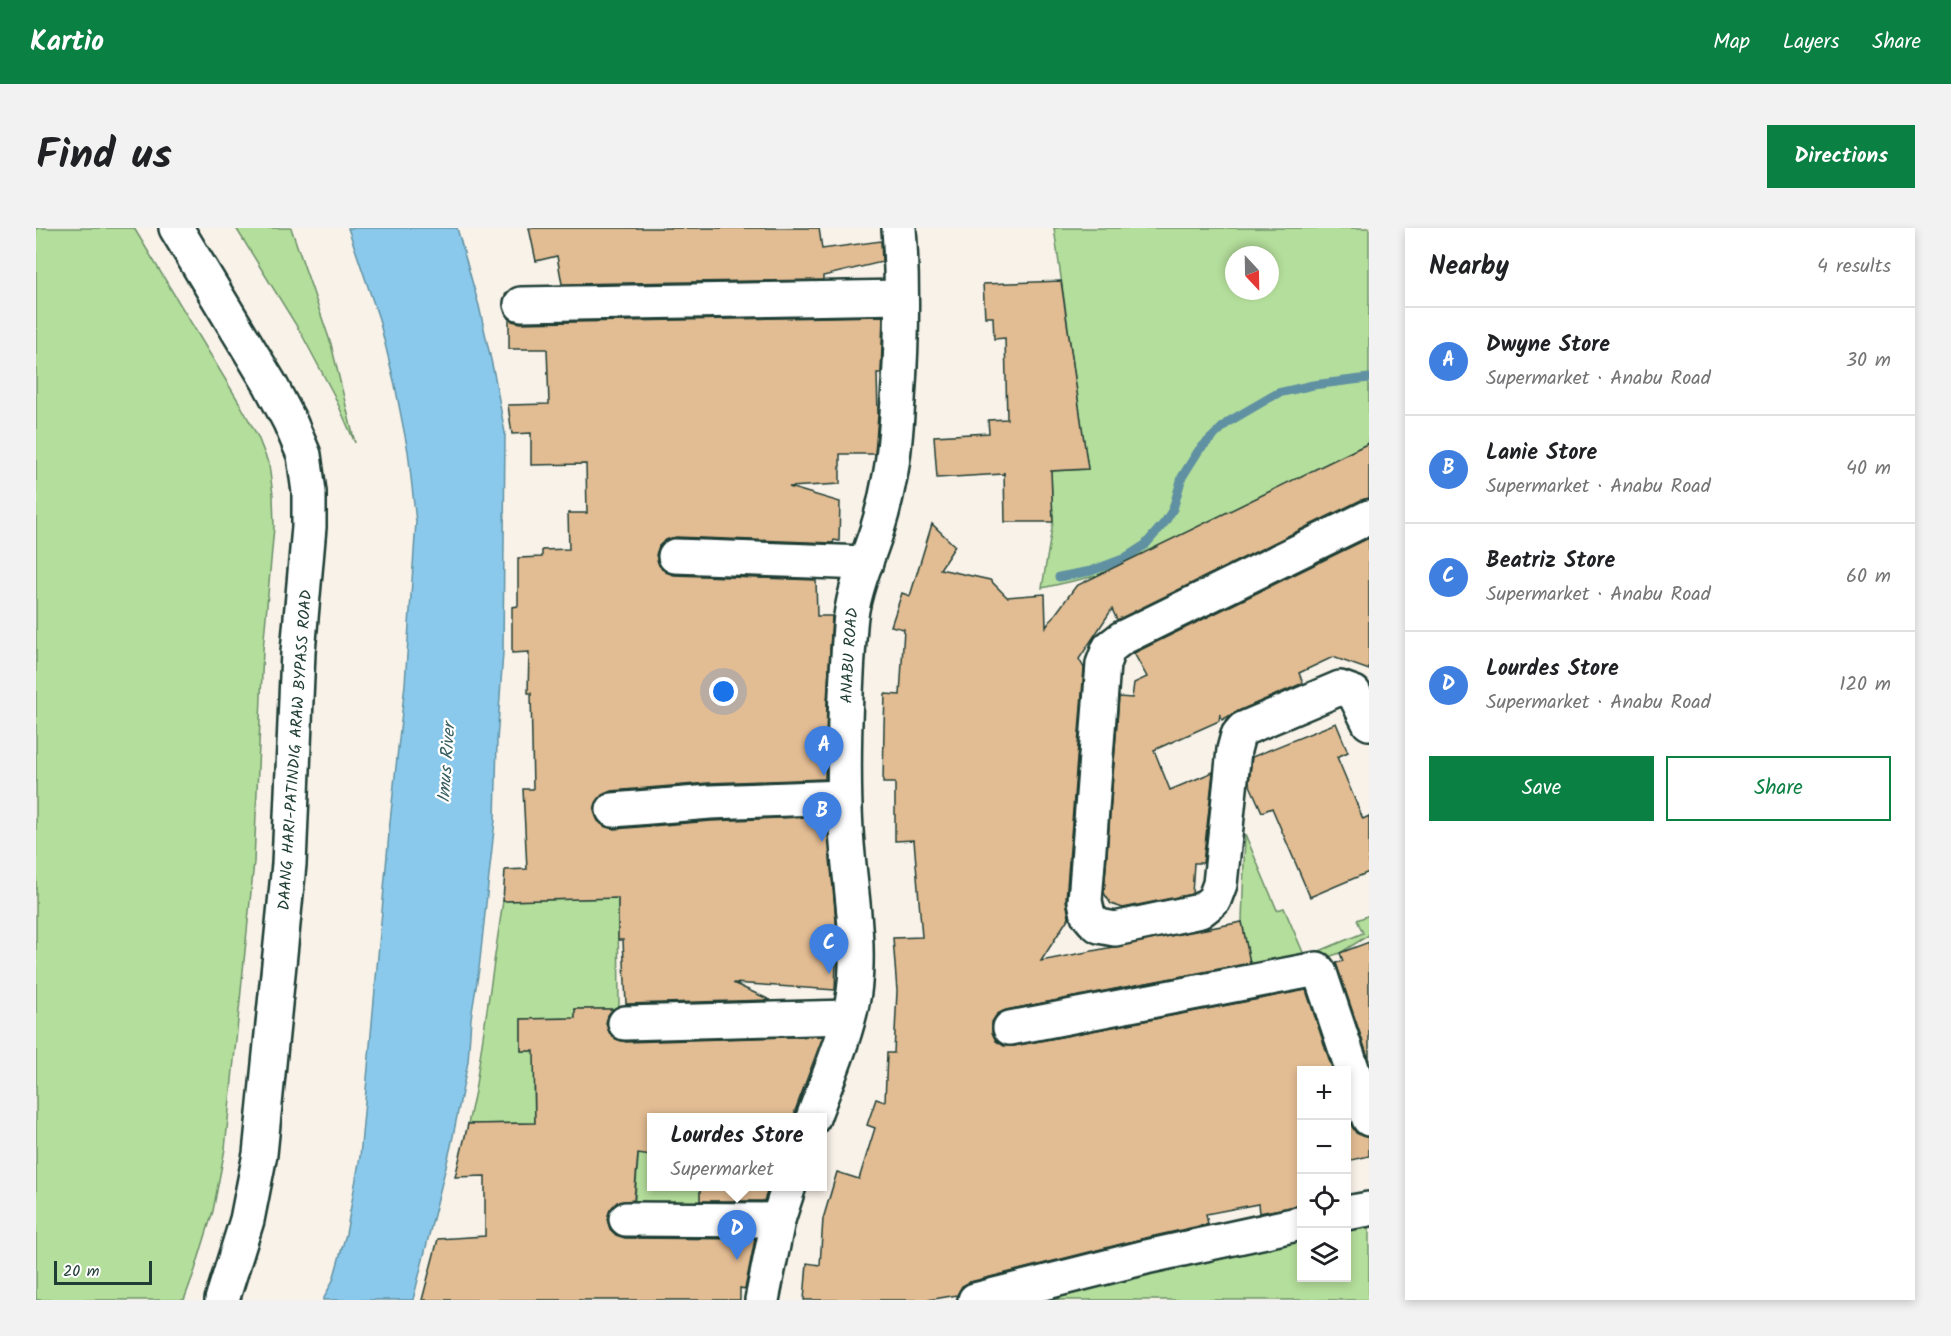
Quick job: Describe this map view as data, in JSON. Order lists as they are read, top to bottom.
{
  "streets": {
    "street": ["ANABU ROAD", "DAANG HARI-PATINDIG ARAW BYPASS ROAD"]
  },
  "water": ["Imus River"],
  "scale_bar": "20 m",
  "north": "bottom",
  "page": {
    "header": "Kartio",
    "nav": ["Map", "Layers", "Share"],
    "title": "Find us",
    "buttons": [
      "Directions",
      ["Save", "Share"]
    ],
    "heading": ["Nearby", "4 results"],
    "list": [
      {
        "mark": "A",
        "name": "Dwyne Store",
        "note": "Supermarket · Anabu Road",
        "value": "30 m"
      },
      {
        "mark": "B",
        "name": "Lanie Store",
        "note": "Supermarket · Anabu Road",
        "value": "40 m"
      },
      {
        "mark": "C",
        "name": "Beatriz Store",
        "note": "Supermarket · Anabu Road",
        "value": "60 m"
      },
      {
        "mark": "D",
        "name": "Lourdes Store",
        "note": "Supermarket · Anabu Road",
        "value": "120 m"
      }
    ],
    "pins": [
      "A",
      "B",
      "C",
      "D"
    ],
    "map_buttons": ["+", "−"],
    "popup": ["Lourdes Store", "Supermarket"],
    "scale": "20 m"
  }
}
